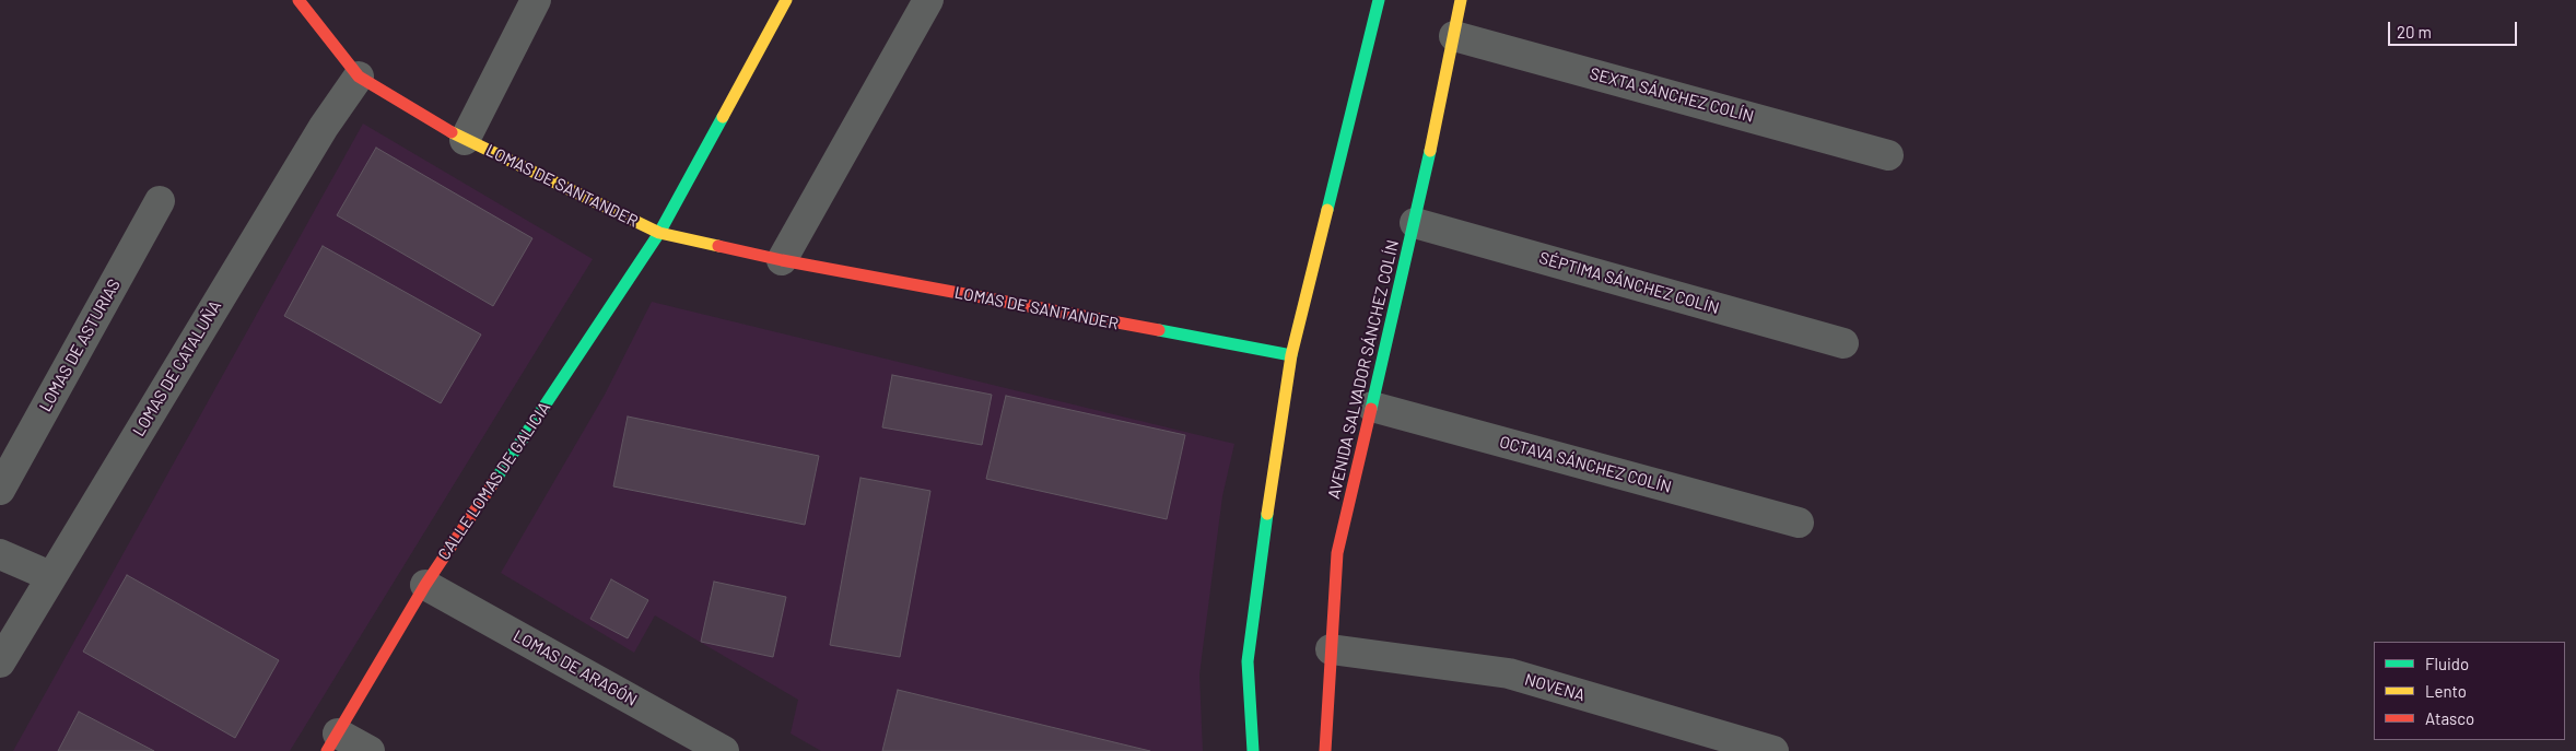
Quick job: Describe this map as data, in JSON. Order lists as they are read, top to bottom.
{
  "streets": {
    "street": [
      "SEXTA SÁNCHEZ COLÍN",
      "LOMAS DE SANTANDER",
      "SÉPTIMA SÁNCHEZ COLÍN",
      "LOMAS DE ASTURIAS",
      "LOMAS DE CATALUÑA",
      "AVENIDA SALVADOR SÁNCHEZ COLÍN",
      "OCTAVA SÁNCHEZ COLÍN",
      "CALLE LOMAS DE GALICIA",
      "LOMAS DE ARAGÓN",
      "NOVENA"
    ]
  },
  "crossings": [
    ["SEXTA SÁNCHEZ COLÍN", "AVENIDA SALVADOR SÁNCHEZ COLÍN"],
    ["LOMAS DE SANTANDER", "LOMAS DE CATALUÑA"],
    ["LOMAS DE SANTANDER", "CALLE LOMAS DE GALICIA"],
    ["SÉPTIMA SÁNCHEZ COLÍN", "AVENIDA SALVADOR SÁNCHEZ COLÍN"],
    ["AVENIDA SALVADOR SÁNCHEZ COLÍN", "OCTAVA SÁNCHEZ COLÍN"],
    ["AVENIDA SALVADOR SÁNCHEZ COLÍN", "NOVENA"],
    ["CALLE LOMAS DE GALICIA", "LOMAS DE ARAGÓN"]
  ],
  "legend": ["Fluido", "Lento", "Atasco"],
  "scale_bar": "20 m"
}
